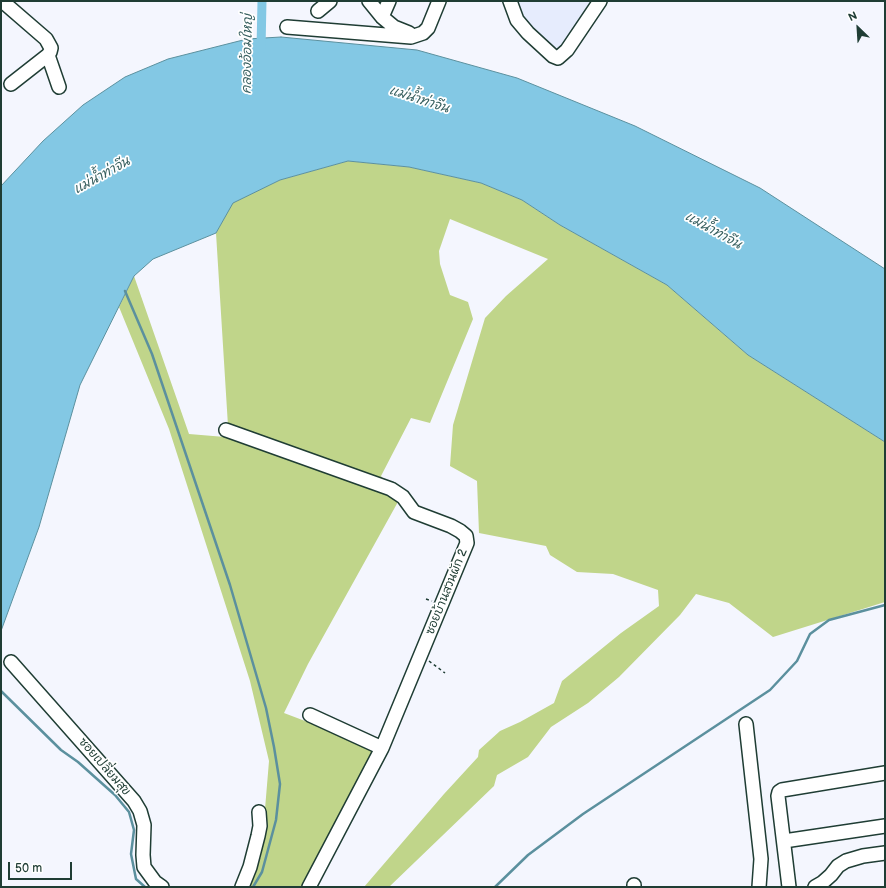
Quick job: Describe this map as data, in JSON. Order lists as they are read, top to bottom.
{
  "streets": {
    "street": ["ซอยบ้านสวนผัก 2", "ซอยเปลี่ยมสุข"]
  },
  "water": ["คลองอ้อมใหญ่", "แม่น้ำท่าจีน"],
  "scale_bar": "50 m",
  "north": "top left"
}
